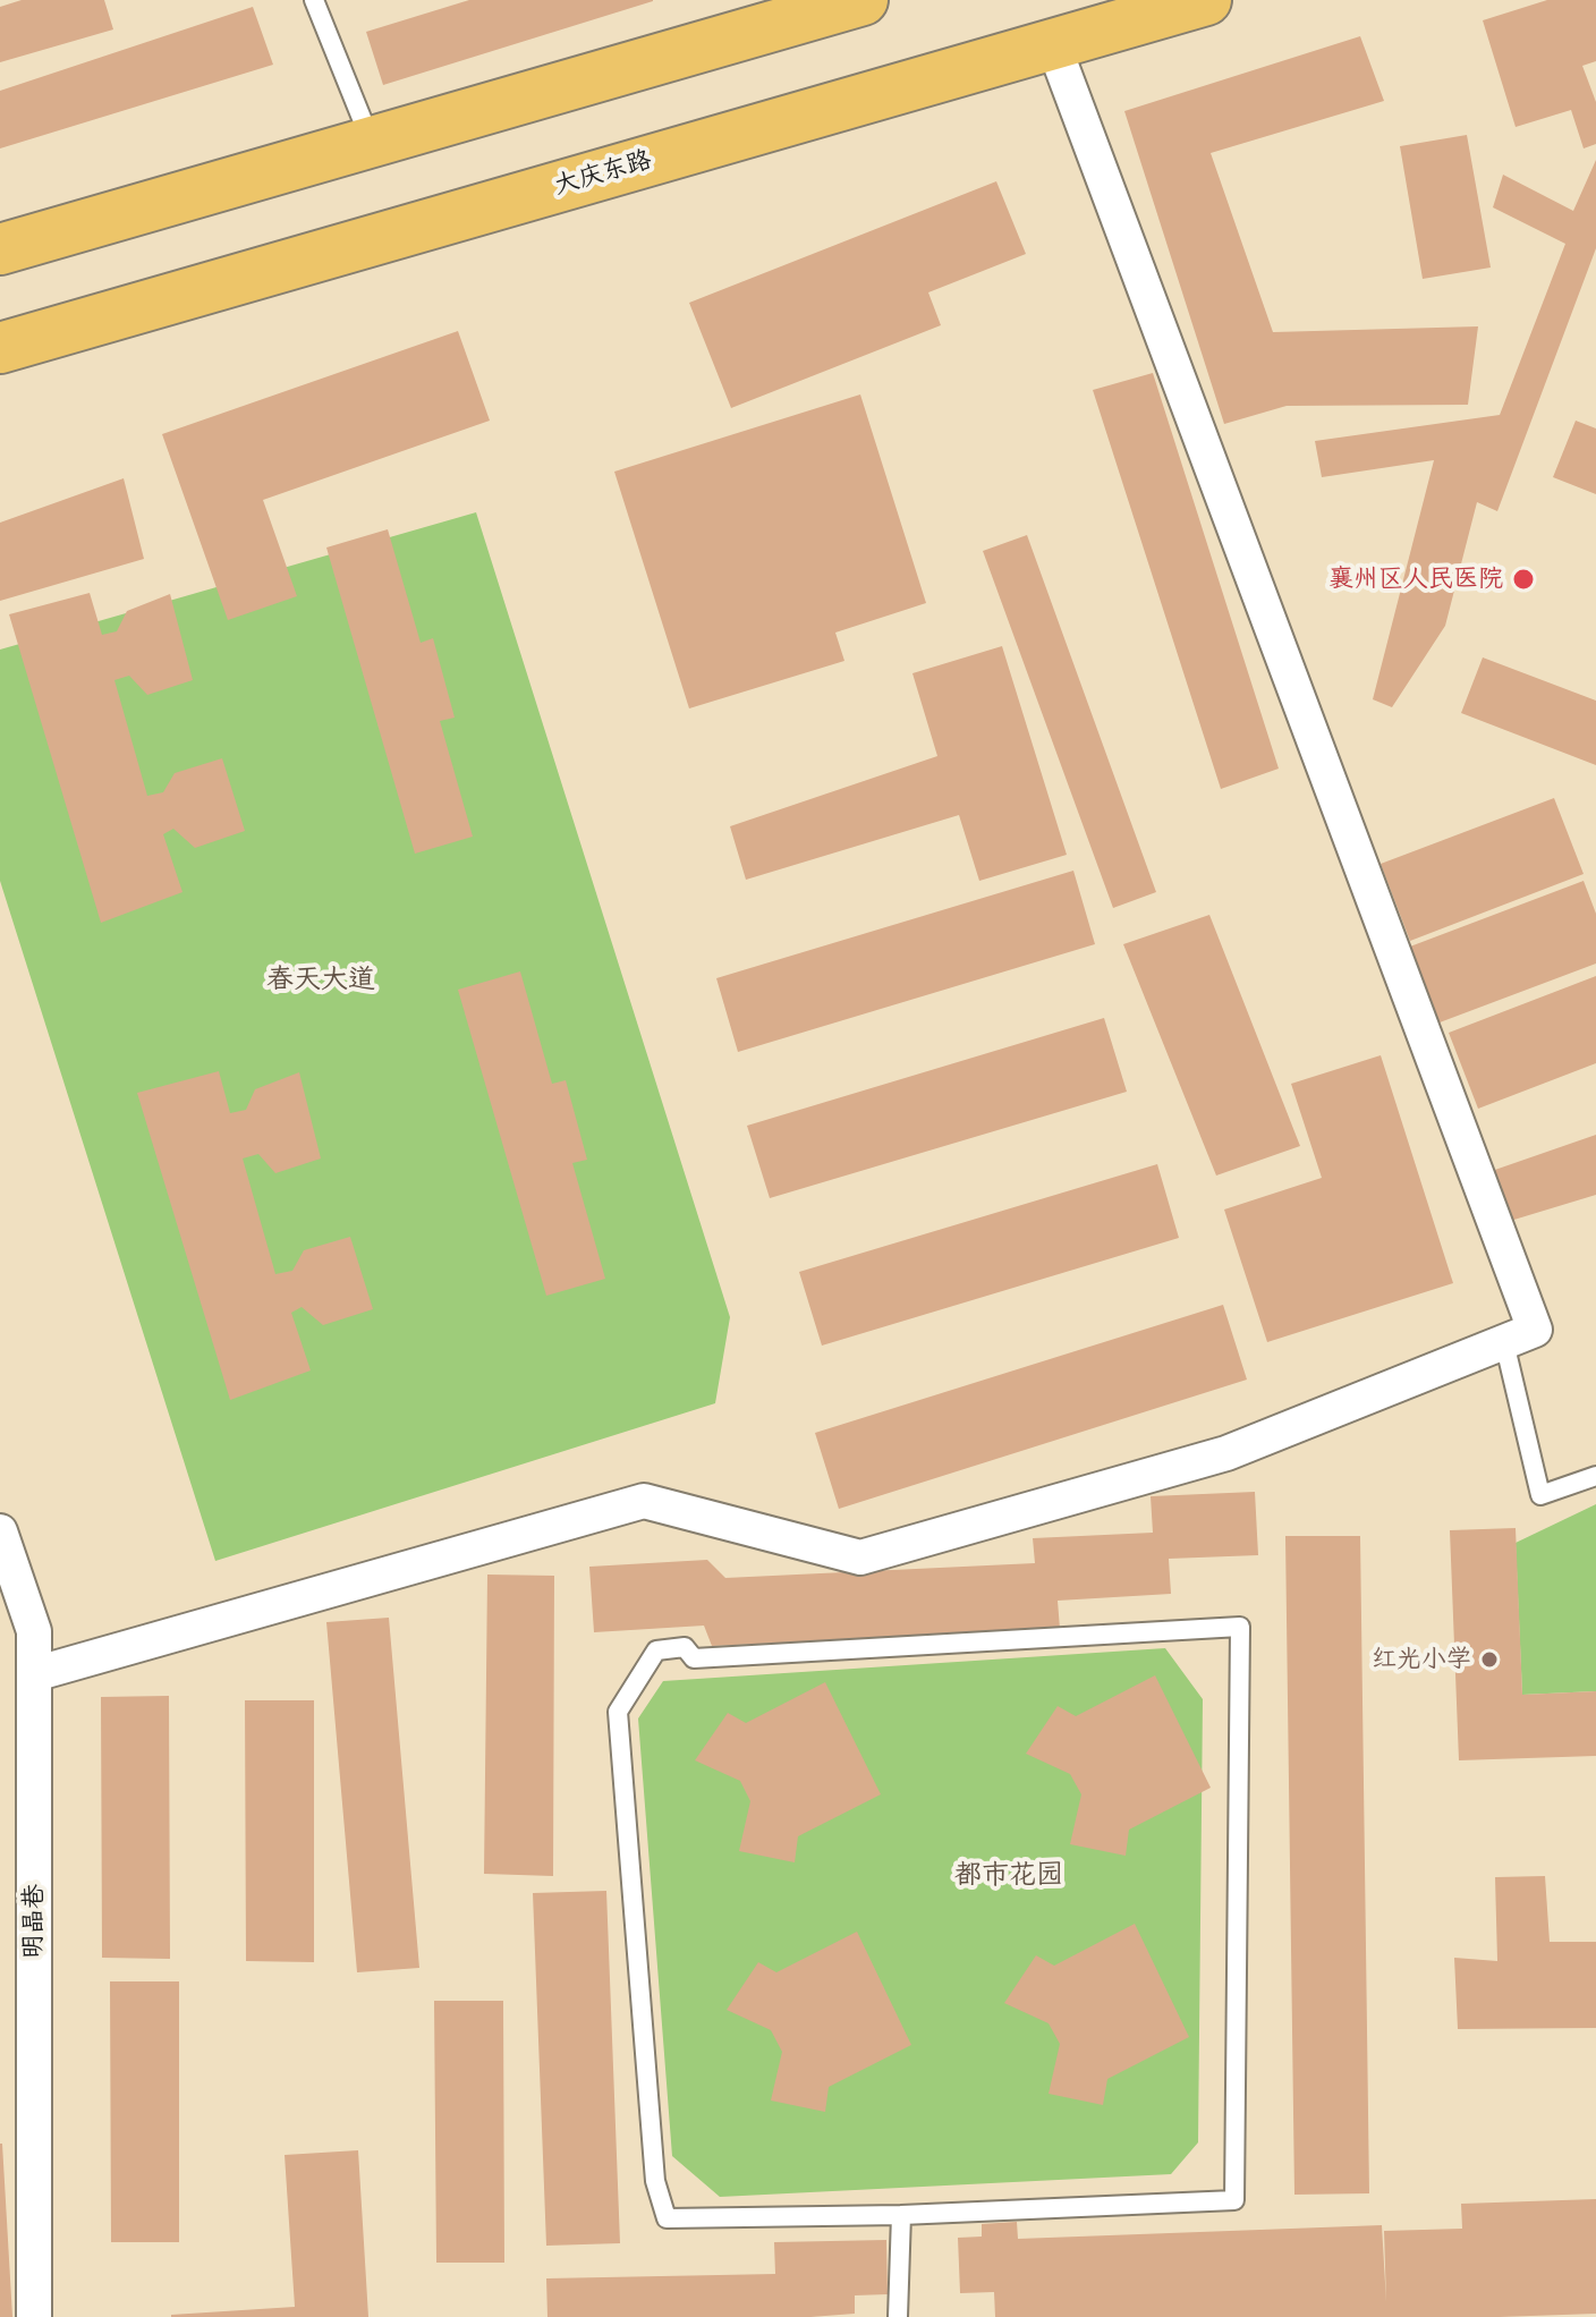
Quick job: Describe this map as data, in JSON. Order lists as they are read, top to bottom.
{
  "streets": {
    "main road": ["大庆东路"],
    "street": ["明晶巷"]
  },
  "districts": ["春天大道", "都市花园"],
  "places": ["襄州区人民医院", "红光小学"]
}
